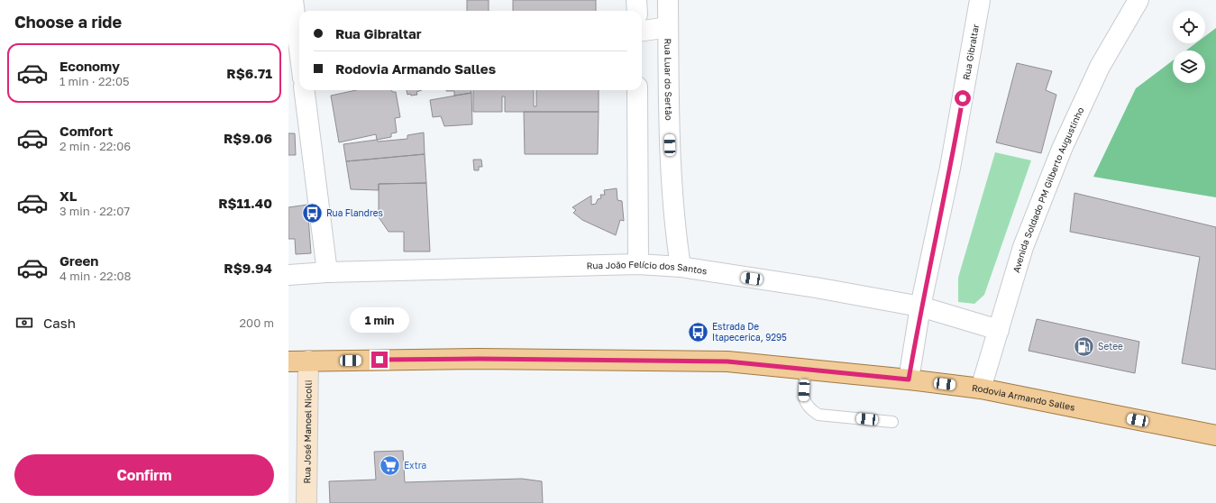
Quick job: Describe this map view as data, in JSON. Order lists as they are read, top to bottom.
{
  "streets": {
    "main road": ["Rodovia Armando Salles", "Rua José Manoel Nicolli"],
    "street": [
      "Rua Gibraltar",
      "Rua Luar do Sertão",
      "Avenida Soldado PM Gilberto Augustinho",
      "Rua João Felício dos Santos"
    ]
  },
  "crossings": [
    ["Rua Gibraltar", "Rua João Felício dos Santos"],
    ["Rua Gibraltar", "Rodovia Armando Salles"],
    ["Rua Luar do Sertão", "Rua João Felício dos Santos"],
    ["Avenida Soldado PM Gilberto Augustinho", "Rua João Felício dos Santos"],
    ["Avenida Soldado PM Gilberto Augustinho", "Rodovia Armando Salles"],
    ["Rodovia Armando Salles", "Rua José Manoel Nicolli"]
  ],
  "places": {
    "bus stop": ["Rua Flandres", "Estrada De Itapecerica, 9295"],
    "fuel station": ["Setee"],
    "supermarket": ["Extra"]
  },
  "page": {
    "heading": "Choose a ride",
    "banner": ["Rua Gibraltar", "Rodovia Armando Salles"],
    "list": [
      {
        "name": "Economy",
        "note": "1 min · 22:05",
        "value": "R$6.71"
      },
      {
        "name": "Comfort",
        "note": "2 min · 22:06",
        "value": "R$9.06"
      },
      {
        "name": "XL",
        "note": "3 min · 22:07",
        "value": "R$11.40"
      },
      {
        "name": "Green",
        "note": "4 min · 22:08",
        "value": "R$9.94"
      }
    ],
    "pay": ["Cash", "200 m"],
    "bubble": "1 min",
    "buttons": "Confirm"
  }
}
